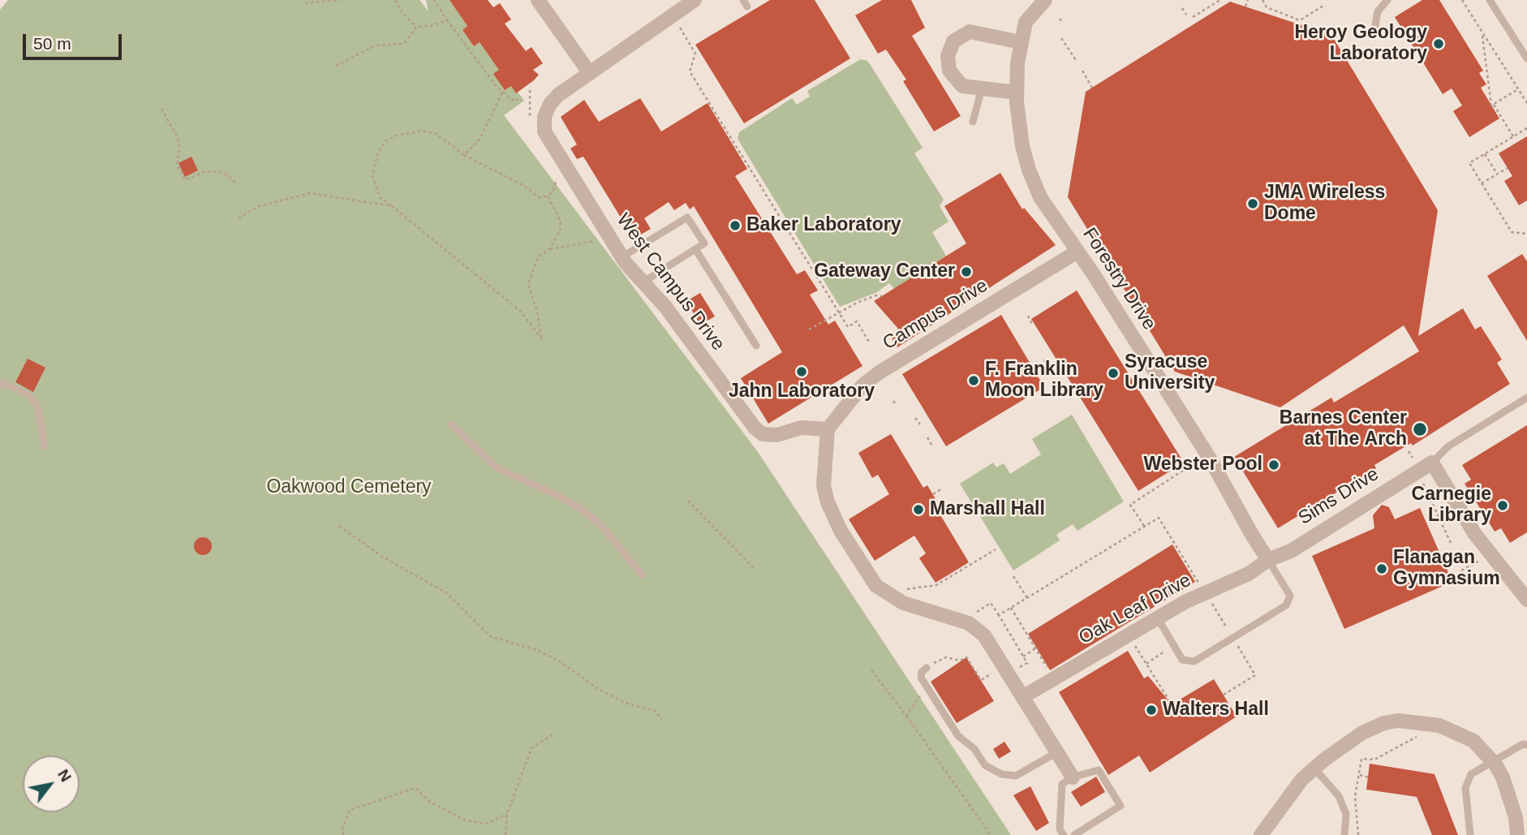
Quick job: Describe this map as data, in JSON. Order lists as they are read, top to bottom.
{
  "streets": {
    "street": [
      "Forestry Drive",
      "West Campus Drive",
      "Campus Drive",
      "Sims Drive",
      "Oak Leaf Drive"
    ]
  },
  "crossings": [
    ["Forestry Drive", "Campus Drive"],
    ["Forestry Drive", "Sims Drive"],
    ["Forestry Drive", "Oak Leaf Drive"],
    ["West Campus Drive", "Campus Drive"],
    ["Sims Drive", "Oak Leaf Drive"]
  ],
  "parks": ["Oakwood Cemetery"],
  "places": [
    "Heroy Geology Laboratory",
    "JMA Wireless Dome",
    "Baker Laboratory",
    "Gateway Center",
    "Jahn Laboratory",
    "Syracuse University",
    "F. Franklin Moon Library",
    "Barnes Center at The Arch",
    "Webster Pool",
    "Carnegie Library",
    "Marshall Hall",
    "Flanagan Gymnasium",
    "Walters Hall"
  ],
  "scale_bar": "50 m",
  "north": "top right"
}
